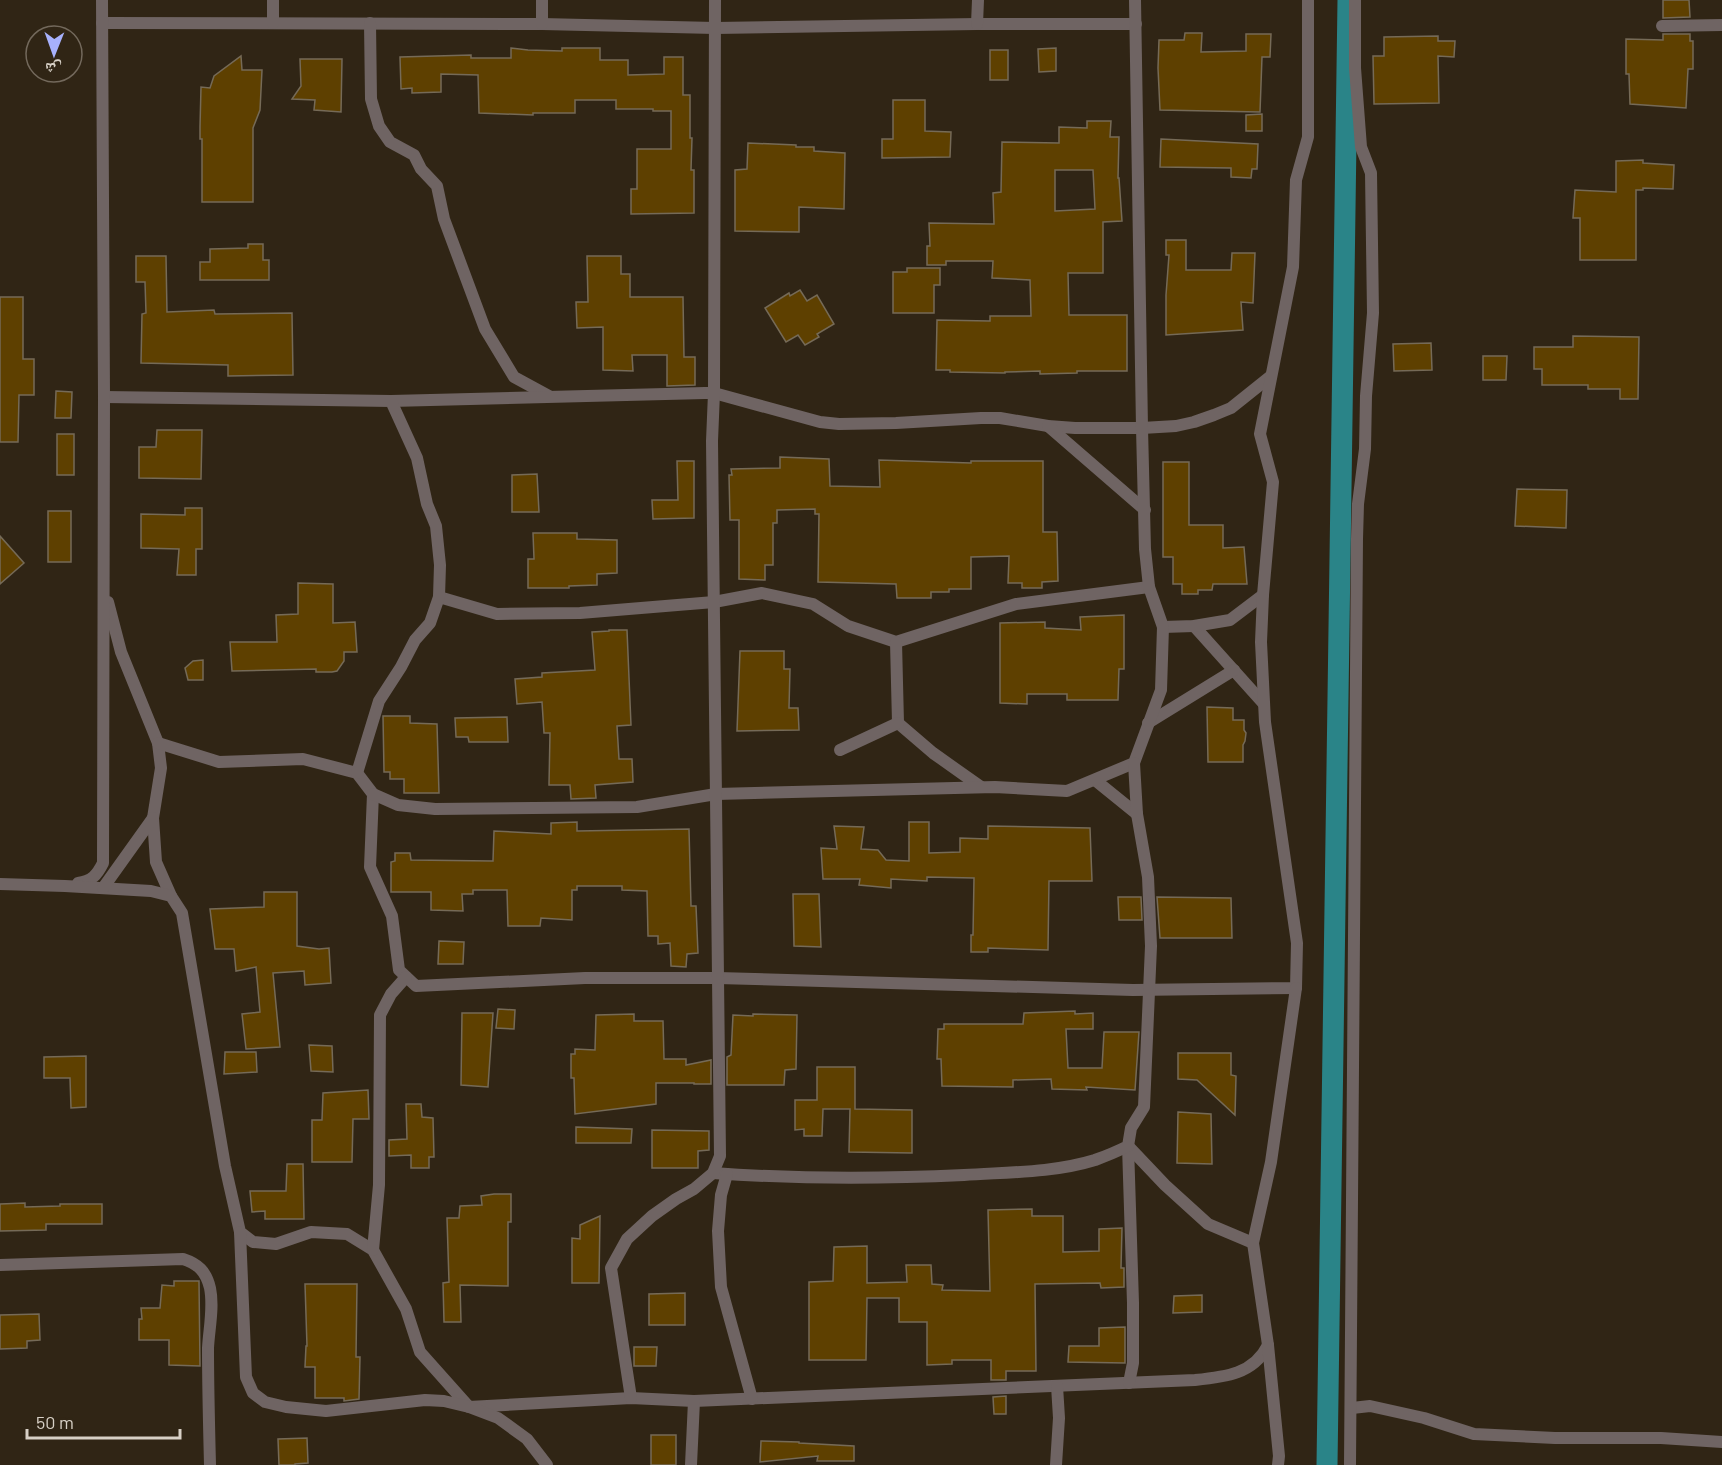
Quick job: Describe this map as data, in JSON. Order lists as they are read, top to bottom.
{
  "scale_bar": "50 m",
  "north": "bottom"
}
